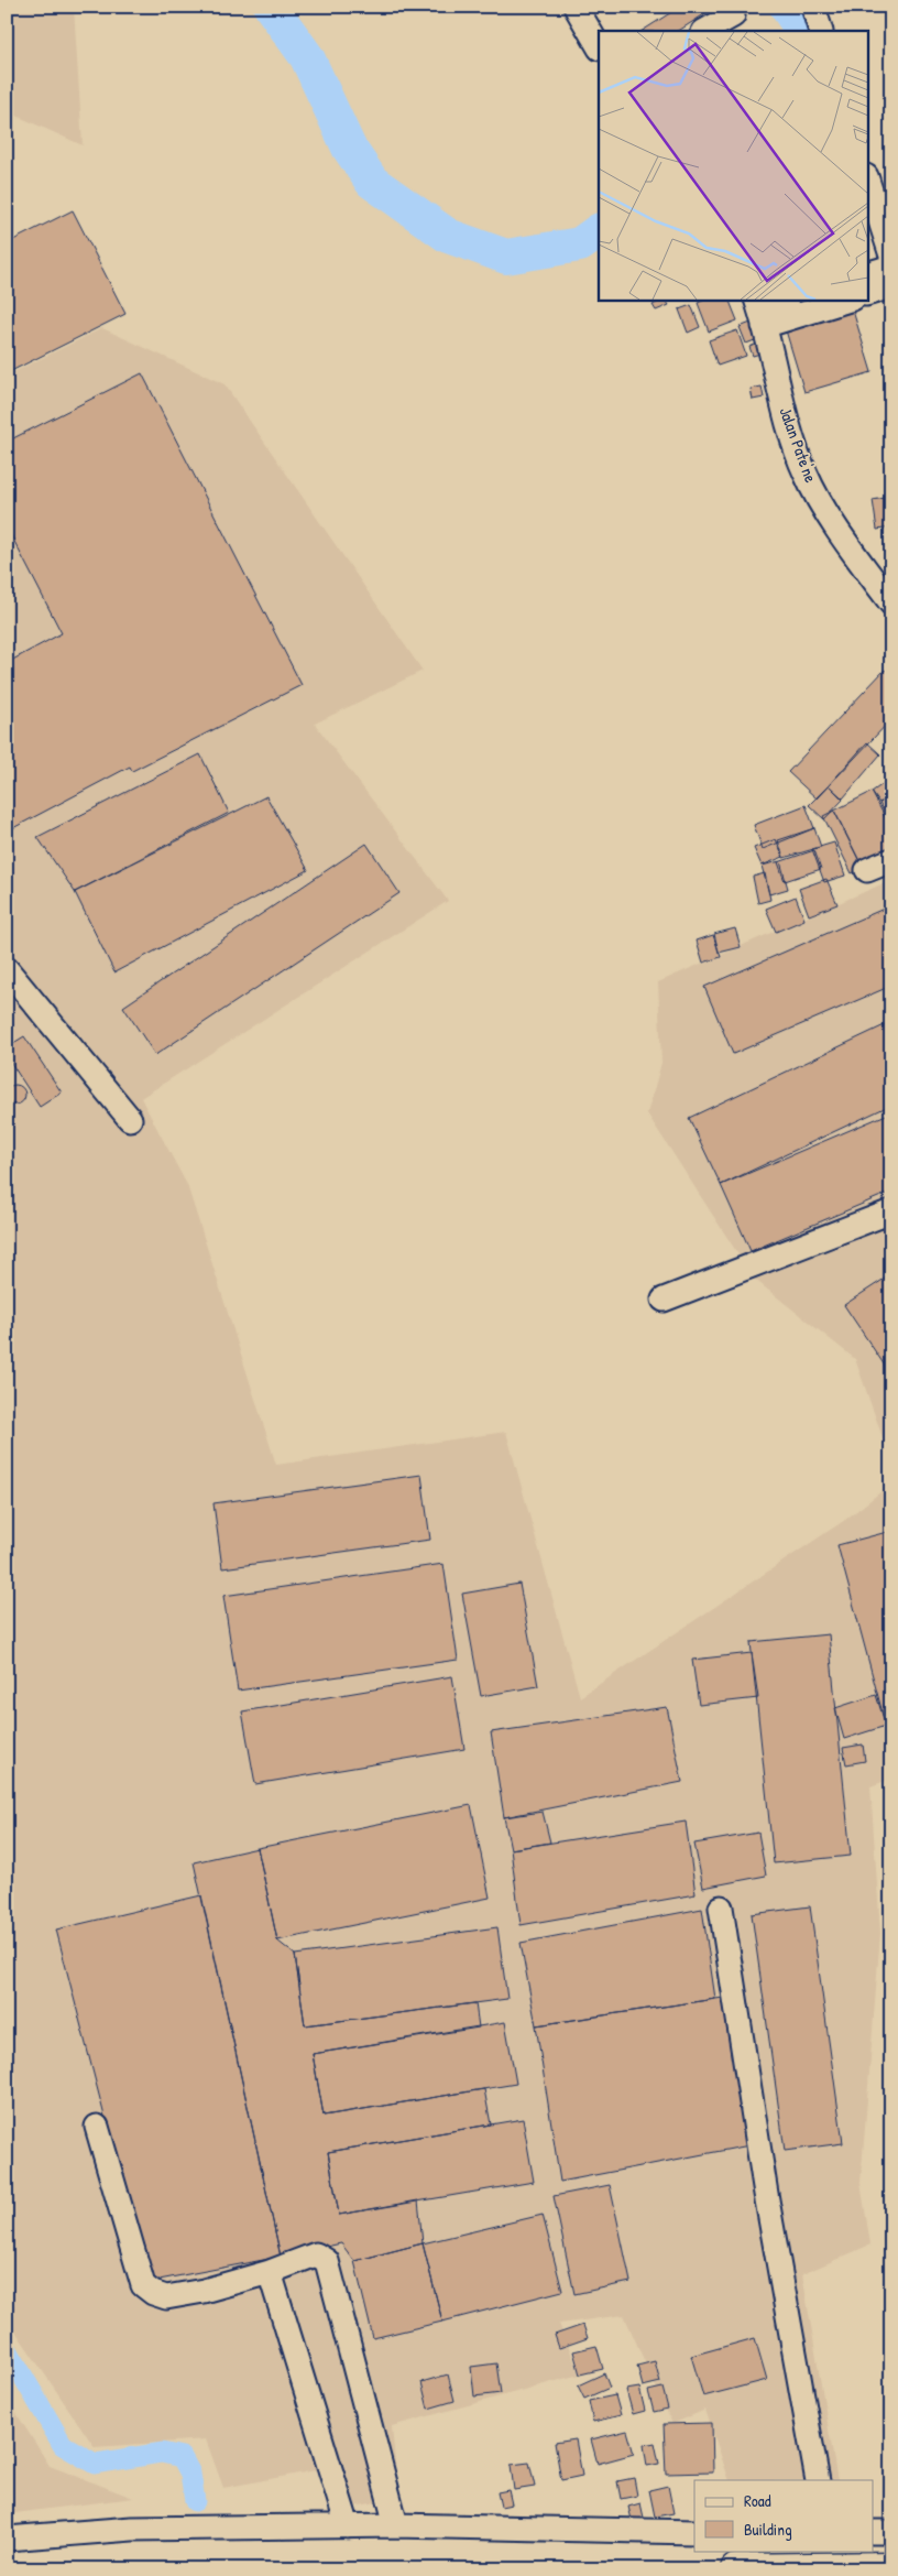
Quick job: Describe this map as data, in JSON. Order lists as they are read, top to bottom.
{
  "streets": {
    "street": ["Jalan Pate'ne"]
  },
  "legend": ["Road", "Building"]
}
